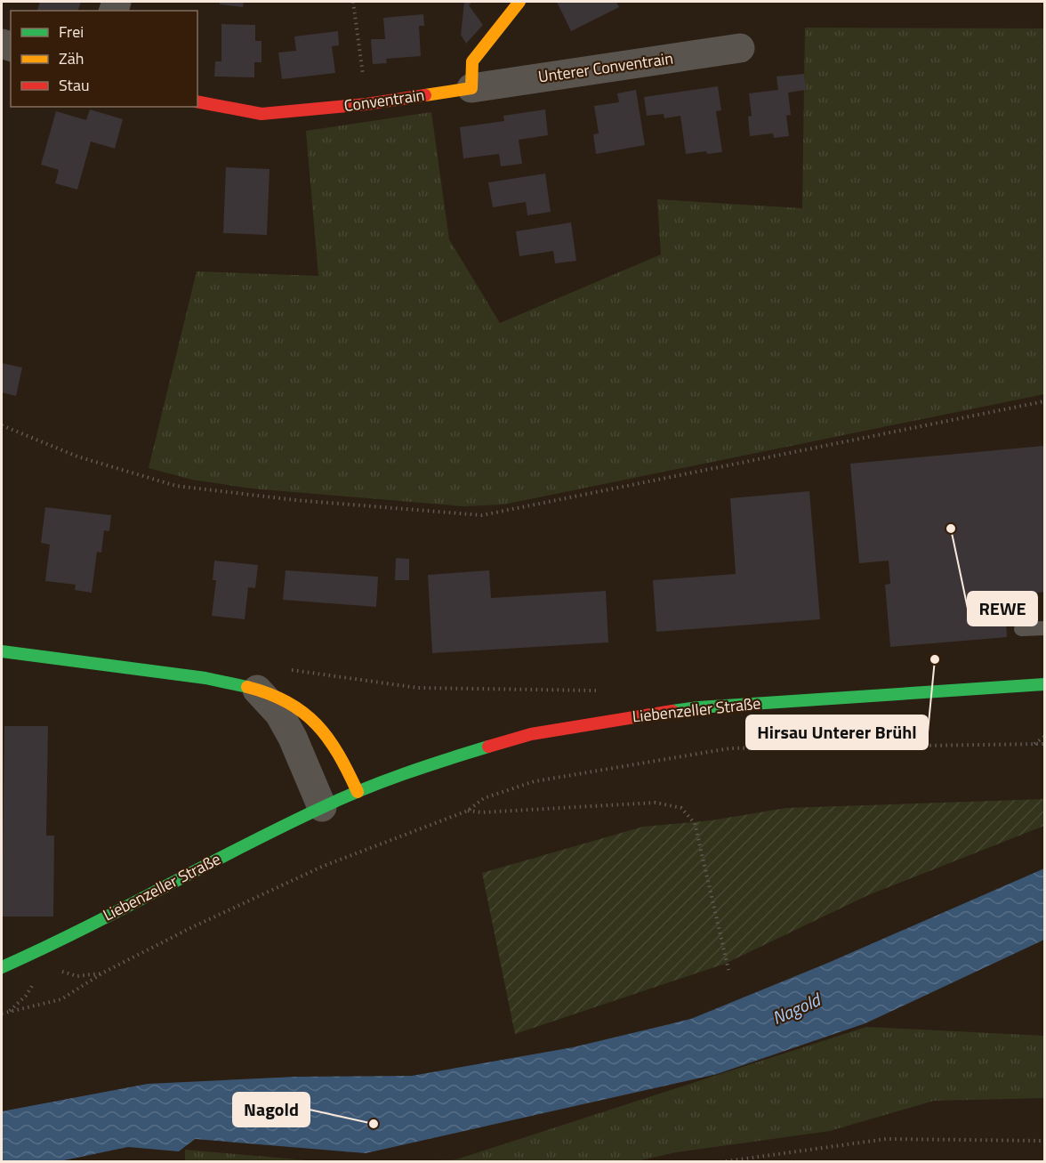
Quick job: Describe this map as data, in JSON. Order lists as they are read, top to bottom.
{
  "streets": {
    "main road": ["Conventrain", "Liebenzeller Straße"],
    "street": ["Unterer Conventrain"]
  },
  "crossings": [
    ["Unterer Conventrain", "Conventrain"]
  ],
  "water": ["Nagold"],
  "places": ["REWE", "Hirsau Unterer Brühl", "Nagold"],
  "legend": ["Frei", "Zäh", "Stau"]
}
